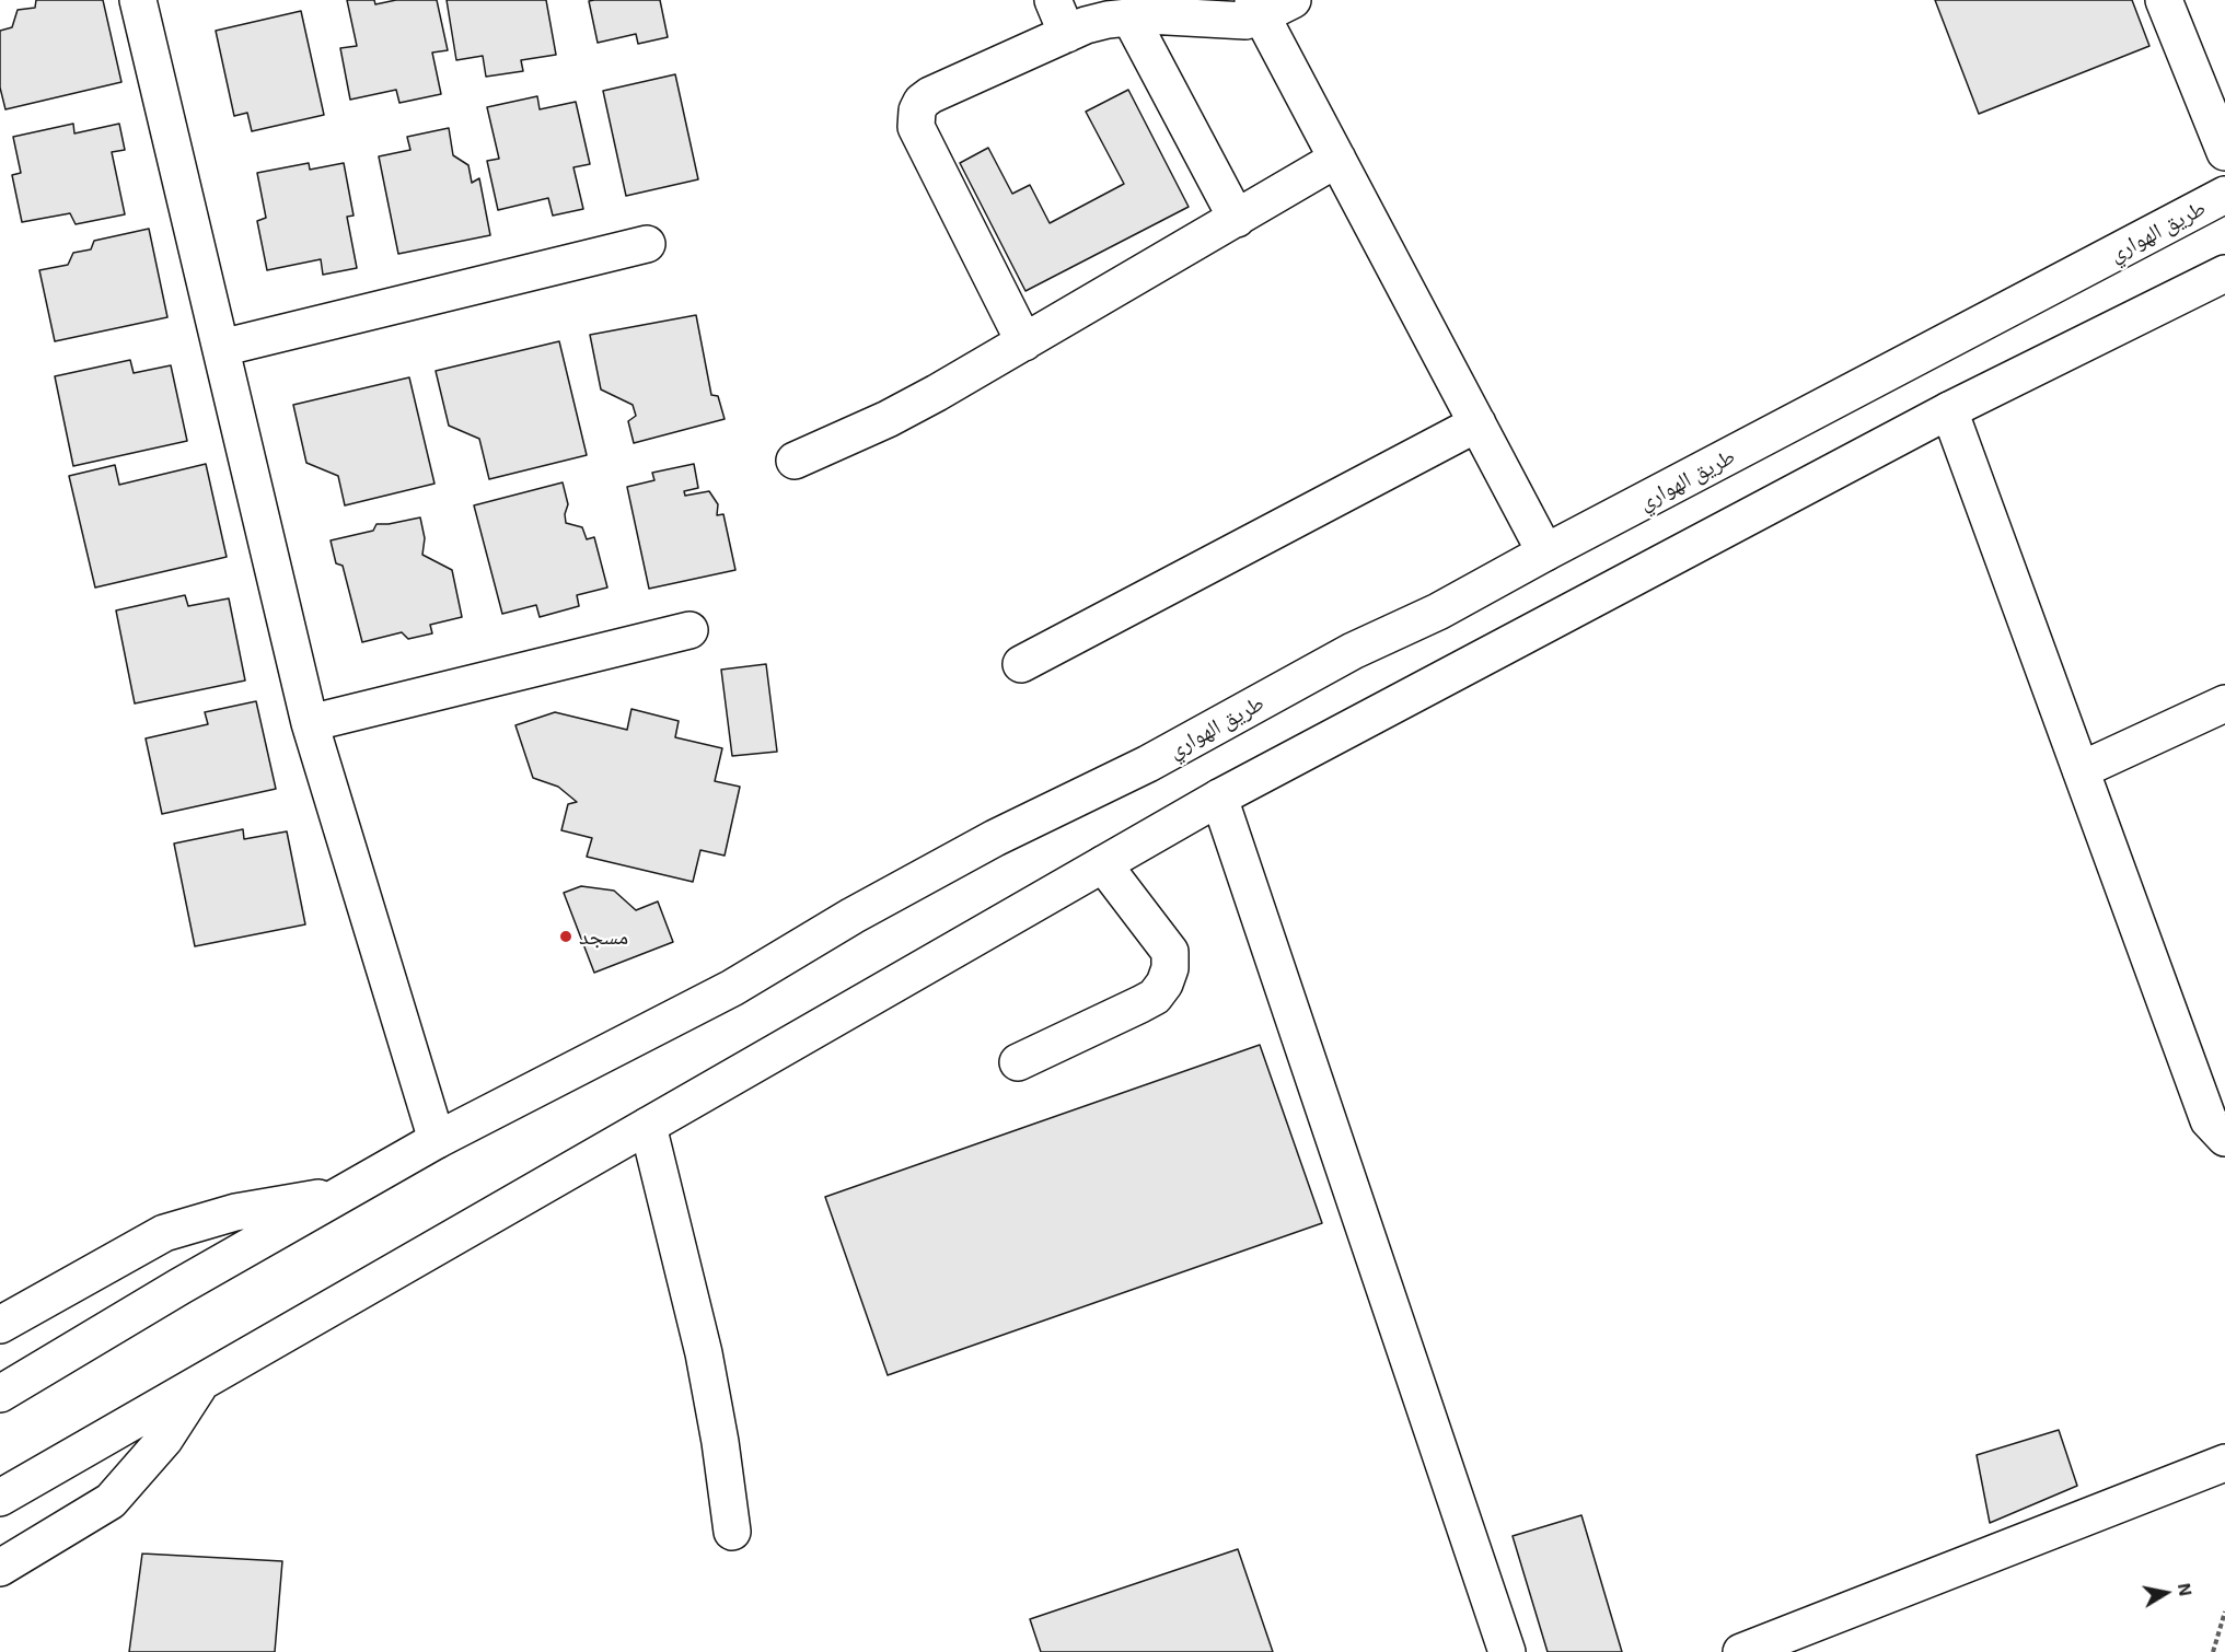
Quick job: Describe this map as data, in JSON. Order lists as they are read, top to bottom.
{
  "streets": {
    "main road": ["طريق الهواري"]
  },
  "places": ["مسجد"],
  "north": "right"
}
